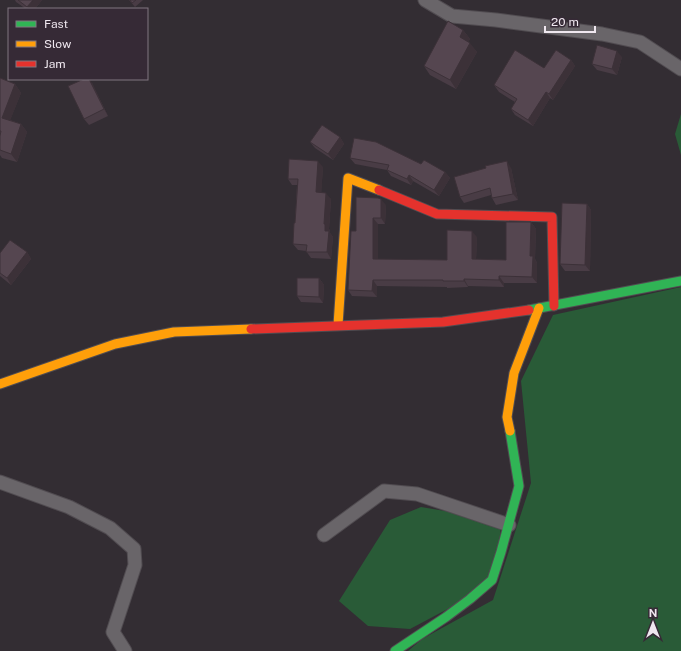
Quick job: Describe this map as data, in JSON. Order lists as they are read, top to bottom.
{
  "legend": ["Fast", "Slow", "Jam"],
  "scale_bar": "20 m",
  "north": "top"
}
